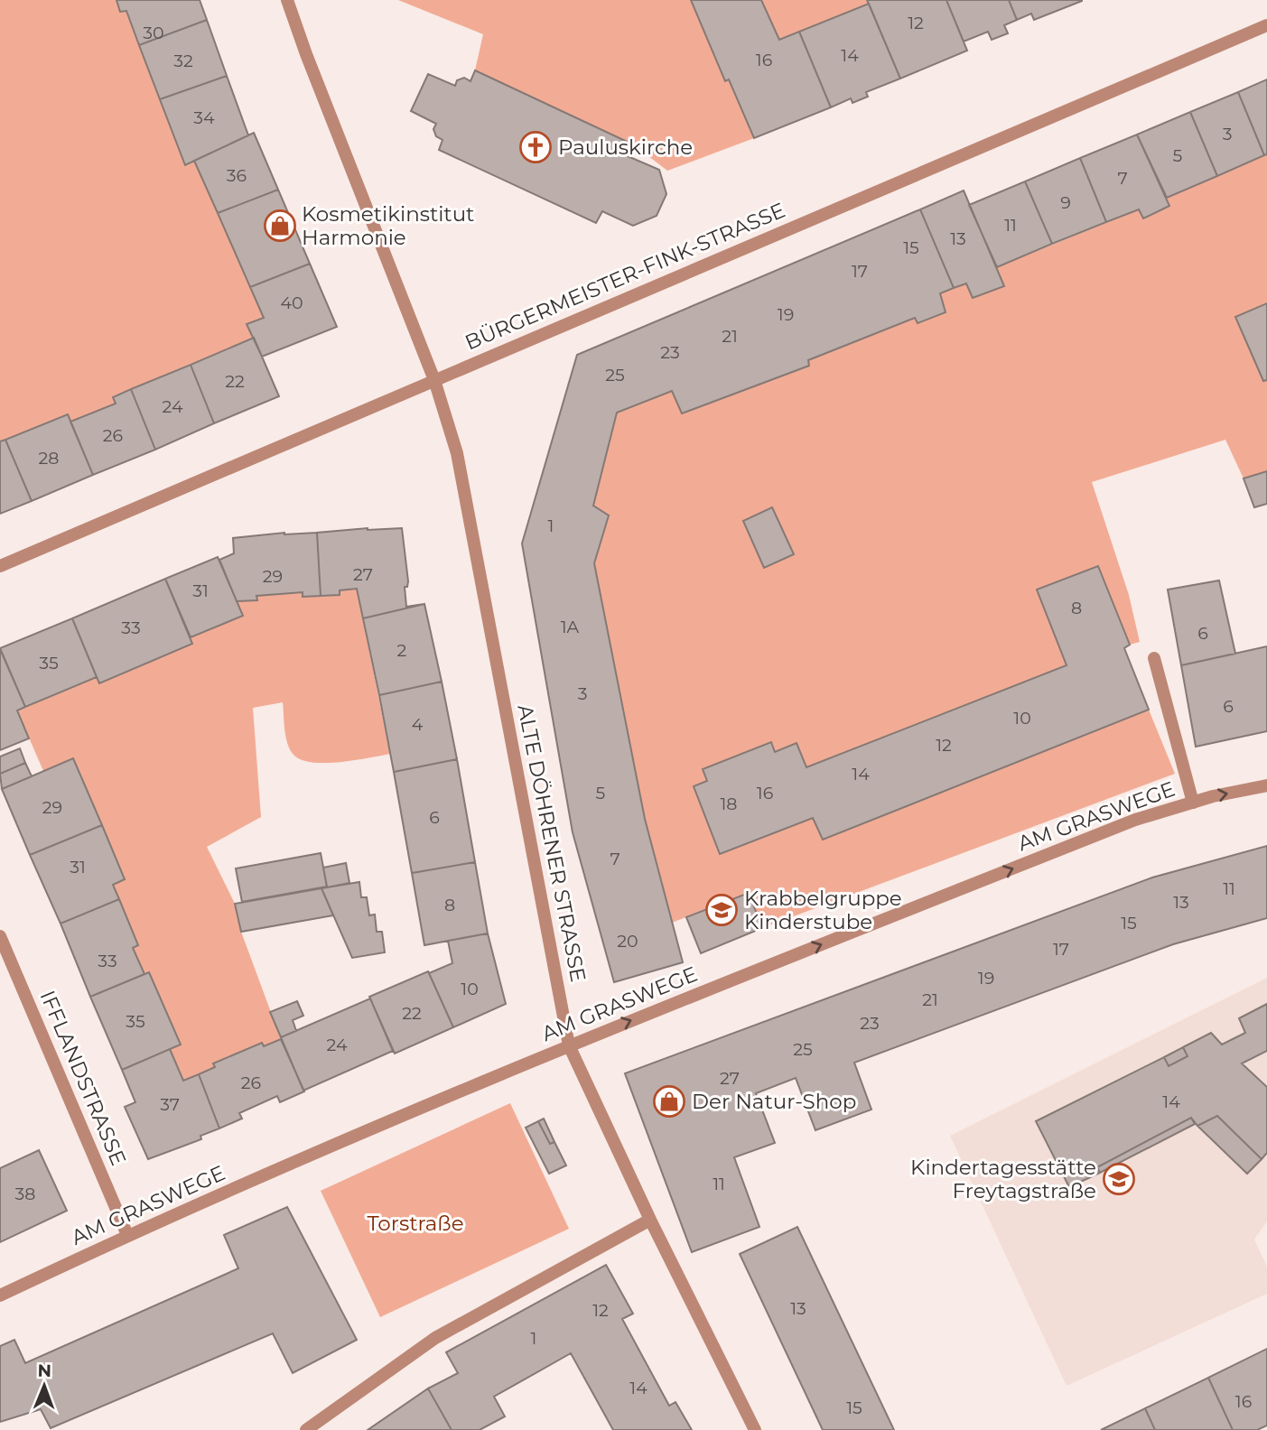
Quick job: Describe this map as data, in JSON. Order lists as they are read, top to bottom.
{
  "streets": {
    "street": [
      "BÜRGERMEISTER-FINK-STRASSE",
      "AM GRASWEGE",
      "ALTE DÖHRENER STRASSE",
      "IFFLANDSTRASSE"
    ]
  },
  "crossings": [
    ["BÜRGERMEISTER-FINK-STRASSE", "ALTE DÖHRENER STRASSE"],
    ["AM GRASWEGE", "ALTE DÖHRENER STRASSE"],
    ["AM GRASWEGE", "IFFLANDSTRASSE"]
  ],
  "one_way": ["AM GRASWEGE"],
  "parks": ["Torstraße"],
  "places": {
    "church": ["Pauluskirche"],
    "shop": ["Kosmetikinstitut Harmonie", "Der Natur-Shop"],
    "school or university": ["Krabbelgruppe Kinderstube", "Kindertagesstätte Freytagstraße"]
  },
  "house_numbers": [
    "12",
    "30",
    "14",
    "16",
    "32",
    "34",
    "3",
    "5",
    "36",
    "7",
    "9",
    "11",
    "13",
    "15",
    "17",
    "40",
    "19",
    "21",
    "23",
    "25",
    "22",
    "24",
    "26",
    "28",
    "1",
    "27",
    "29",
    "31",
    "8",
    "1A",
    "33",
    "6",
    "2",
    "35",
    "3",
    "6",
    "10",
    "4",
    "12",
    "14",
    "5",
    "16",
    "18",
    "29",
    "6",
    "7",
    "31",
    "11",
    "13",
    "8",
    "15",
    "20",
    "17",
    "33",
    "19",
    "10",
    "21",
    "22",
    "35",
    "23",
    "24",
    "25",
    "27",
    "26",
    "14",
    "37",
    "11",
    "38",
    "13",
    "12",
    "1",
    "14",
    "16",
    "15"
  ],
  "north": "top"
}
